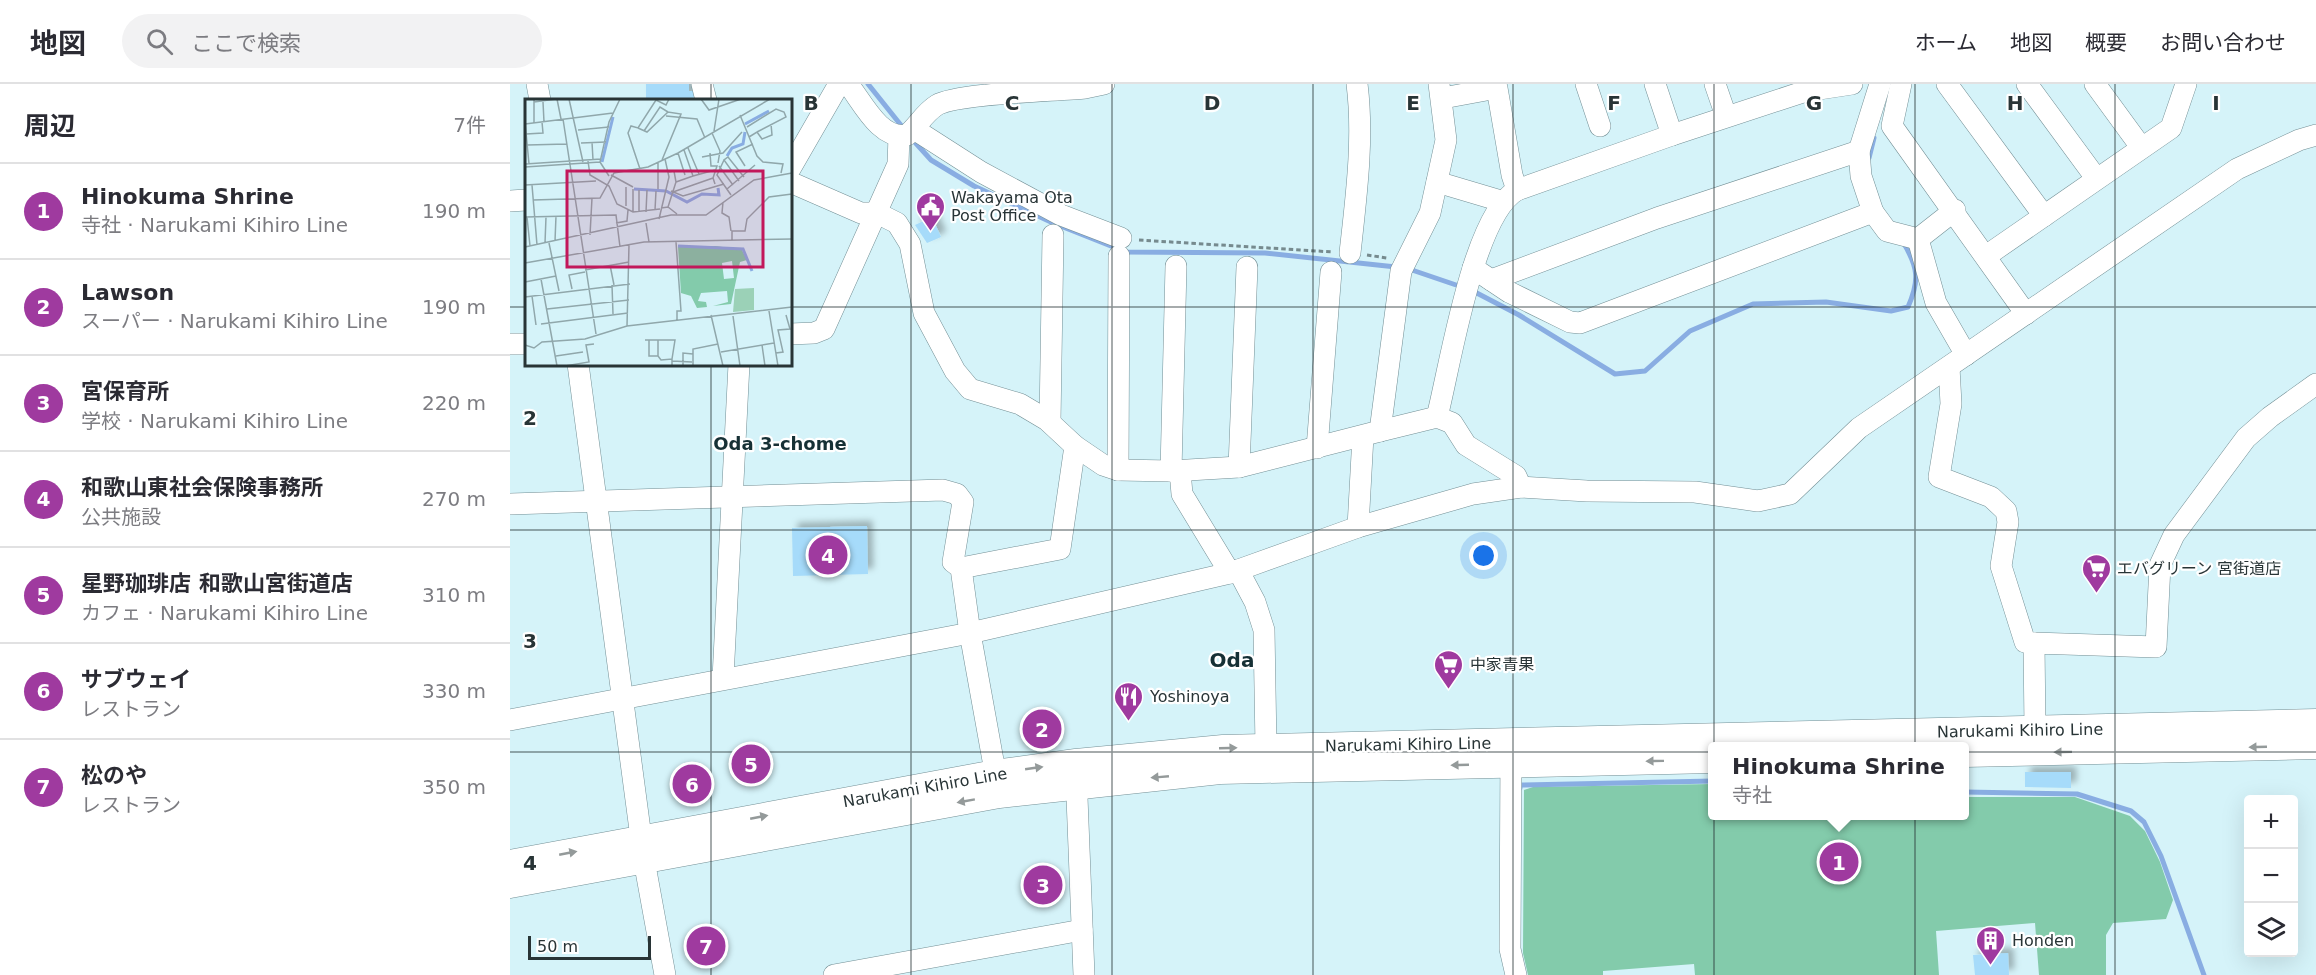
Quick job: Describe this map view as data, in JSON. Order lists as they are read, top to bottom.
{
  "streets": {
    "main road": ["Narukami Kihiro Line"]
  },
  "districts": ["Oda 3-chome", "Oda"],
  "places": {
    "public building": ["Wakayama Ota Post Office"],
    "supermarket": ["エバグリーン 宮街道店", "中家青果"],
    "restaurant": ["Yoshinoya"],
    "building": ["Honden"]
  },
  "scale_bar": "50 m",
  "page": {
    "header": "地図",
    "search": "ここで検索",
    "nav": [
      "ホーム",
      "地図",
      "概要",
      "お問い合わせ"
    ],
    "heading": ["周辺", "7件"],
    "list": [
      {
        "mark": "1",
        "name": "Hinokuma Shrine",
        "note": "寺社 · Narukami Kihiro Line",
        "value": "190 m"
      },
      {
        "mark": "2",
        "name": "Lawson",
        "note": "スーパー · Narukami Kihiro Line",
        "value": "190 m"
      },
      {
        "mark": "3",
        "name": "宮保育所",
        "note": "学校 · Narukami Kihiro Line",
        "value": "220 m"
      },
      {
        "mark": "4",
        "name": "和歌山東社会保険事務所",
        "note": "公共施設",
        "value": "270 m"
      },
      {
        "mark": "5",
        "name": "星野珈琲店 和歌山宮街道店",
        "note": "カフェ · Narukami Kihiro Line",
        "value": "310 m"
      },
      {
        "mark": "6",
        "name": "サブウェイ",
        "note": "レストラン",
        "value": "330 m"
      },
      {
        "mark": "7",
        "name": "松のや",
        "note": "レストラン",
        "value": "350 m"
      }
    ],
    "pins": [
      "4",
      "2",
      "5",
      "6",
      "1",
      "3",
      "7"
    ],
    "popup": ["Hinokuma Shrine", "寺社"],
    "map_buttons": ["+", "−"],
    "scale": "50 m"
  },
  "grid": {
    "columns": [
      "B",
      "C",
      "D",
      "E",
      "F",
      "G",
      "H",
      "I"
    ],
    "rows": ["2", "3", "4"]
  }
}
